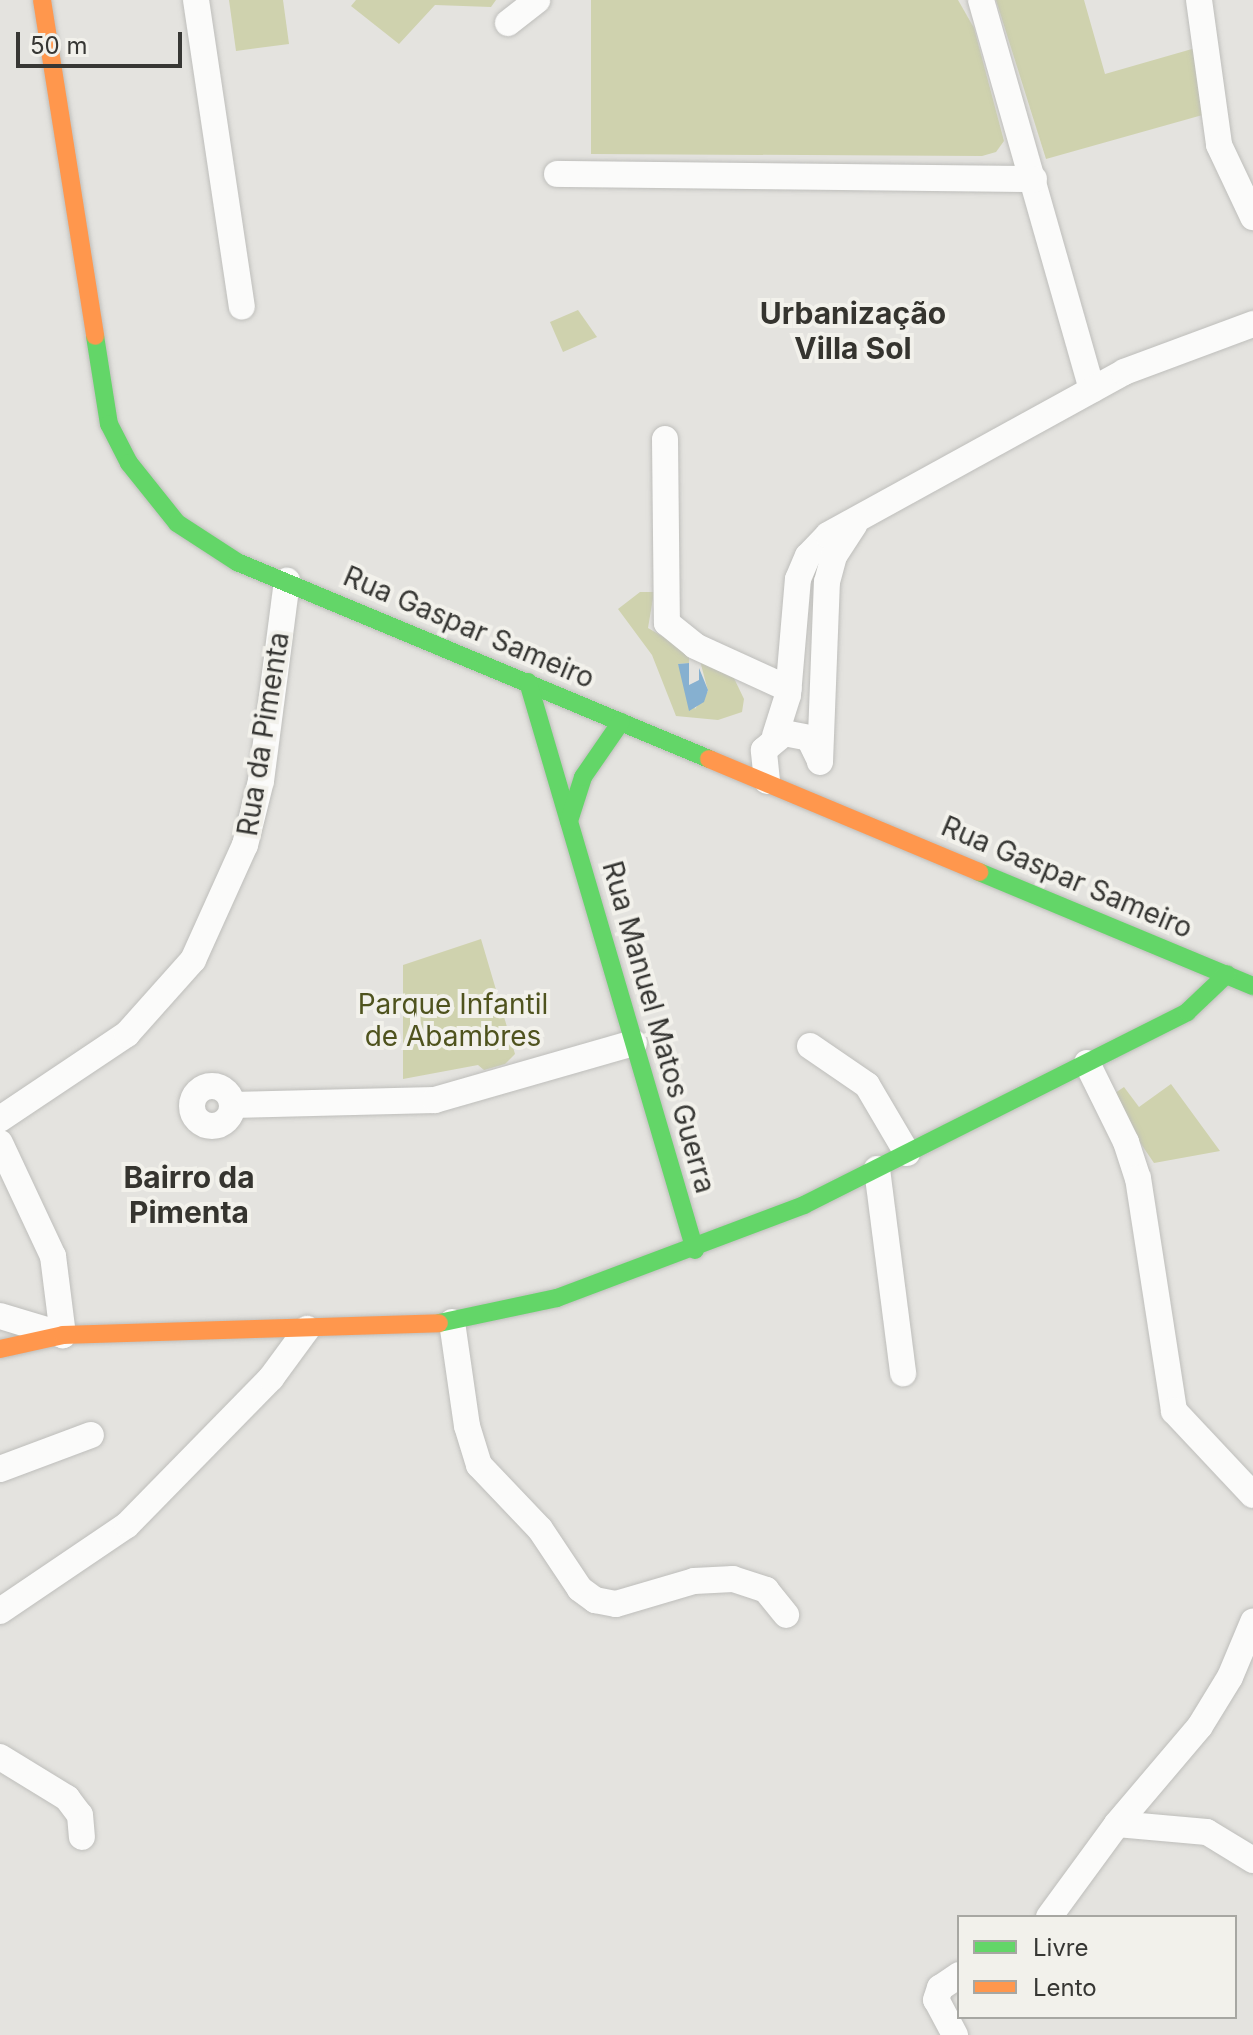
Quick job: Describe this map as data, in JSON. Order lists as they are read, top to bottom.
{
  "streets": {
    "street": ["Rua Gaspar Sameiro", "Rua da Pimenta", "Rua Manuel Matos Guerra"]
  },
  "crossings": [
    ["Rua Gaspar Sameiro", "Rua da Pimenta"],
    ["Rua Gaspar Sameiro", "Rua Manuel Matos Guerra"]
  ],
  "districts": ["Urbanização Villa Sol", "Bairro da Pimenta"],
  "parks": ["Parque Infantil de Abambres"],
  "legend": ["Livre", "Lento"],
  "scale_bar": "50 m"
}
